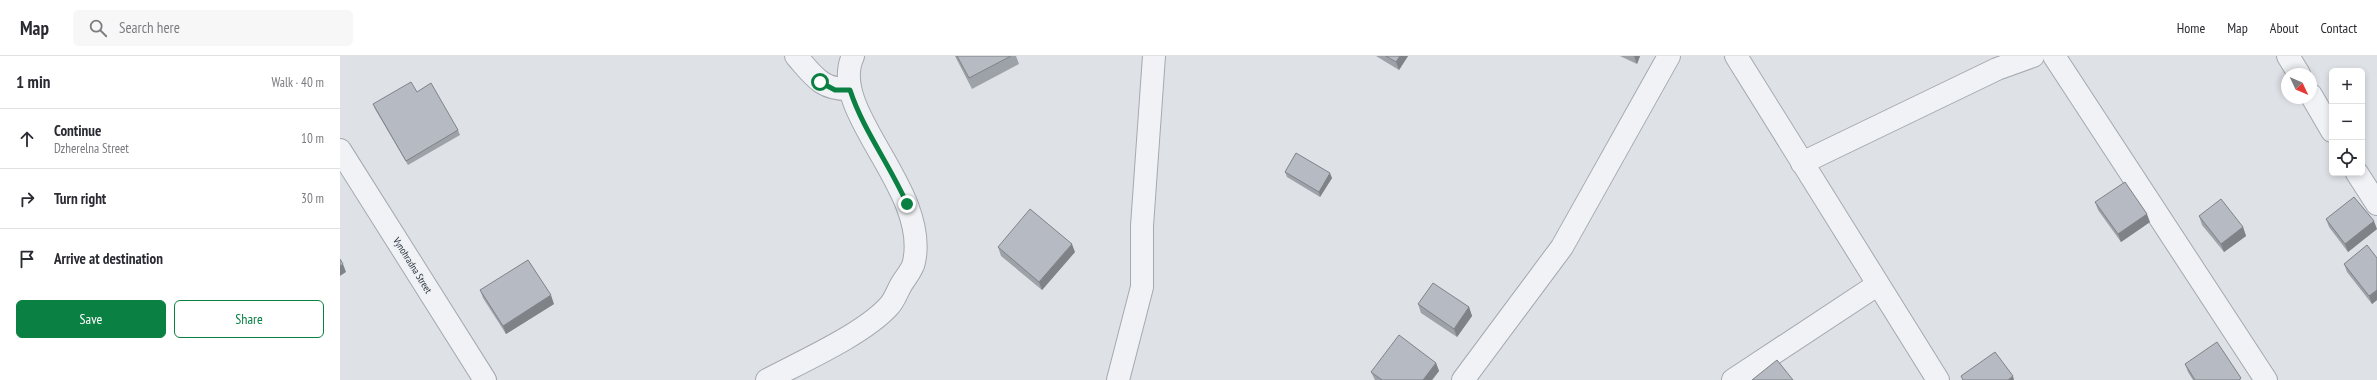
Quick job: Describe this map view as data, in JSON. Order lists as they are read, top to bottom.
{
  "streets": {
    "street": ["Vynohradna Street"]
  },
  "north": "bottom right",
  "page": {
    "header": "Map",
    "search": "Search here",
    "nav": [
      "Home",
      "Map",
      "About",
      "Contact"
    ],
    "heading": ["1 min", "Walk · 40 m"],
    "map_buttons": ["+", "−"],
    "list": [
      ["Continue", "Dzherelna Street", "10 m"],
      ["Turn right", "30 m"],
      "Arrive at destination"
    ],
    "buttons": ["Save", "Share"]
  }
}
